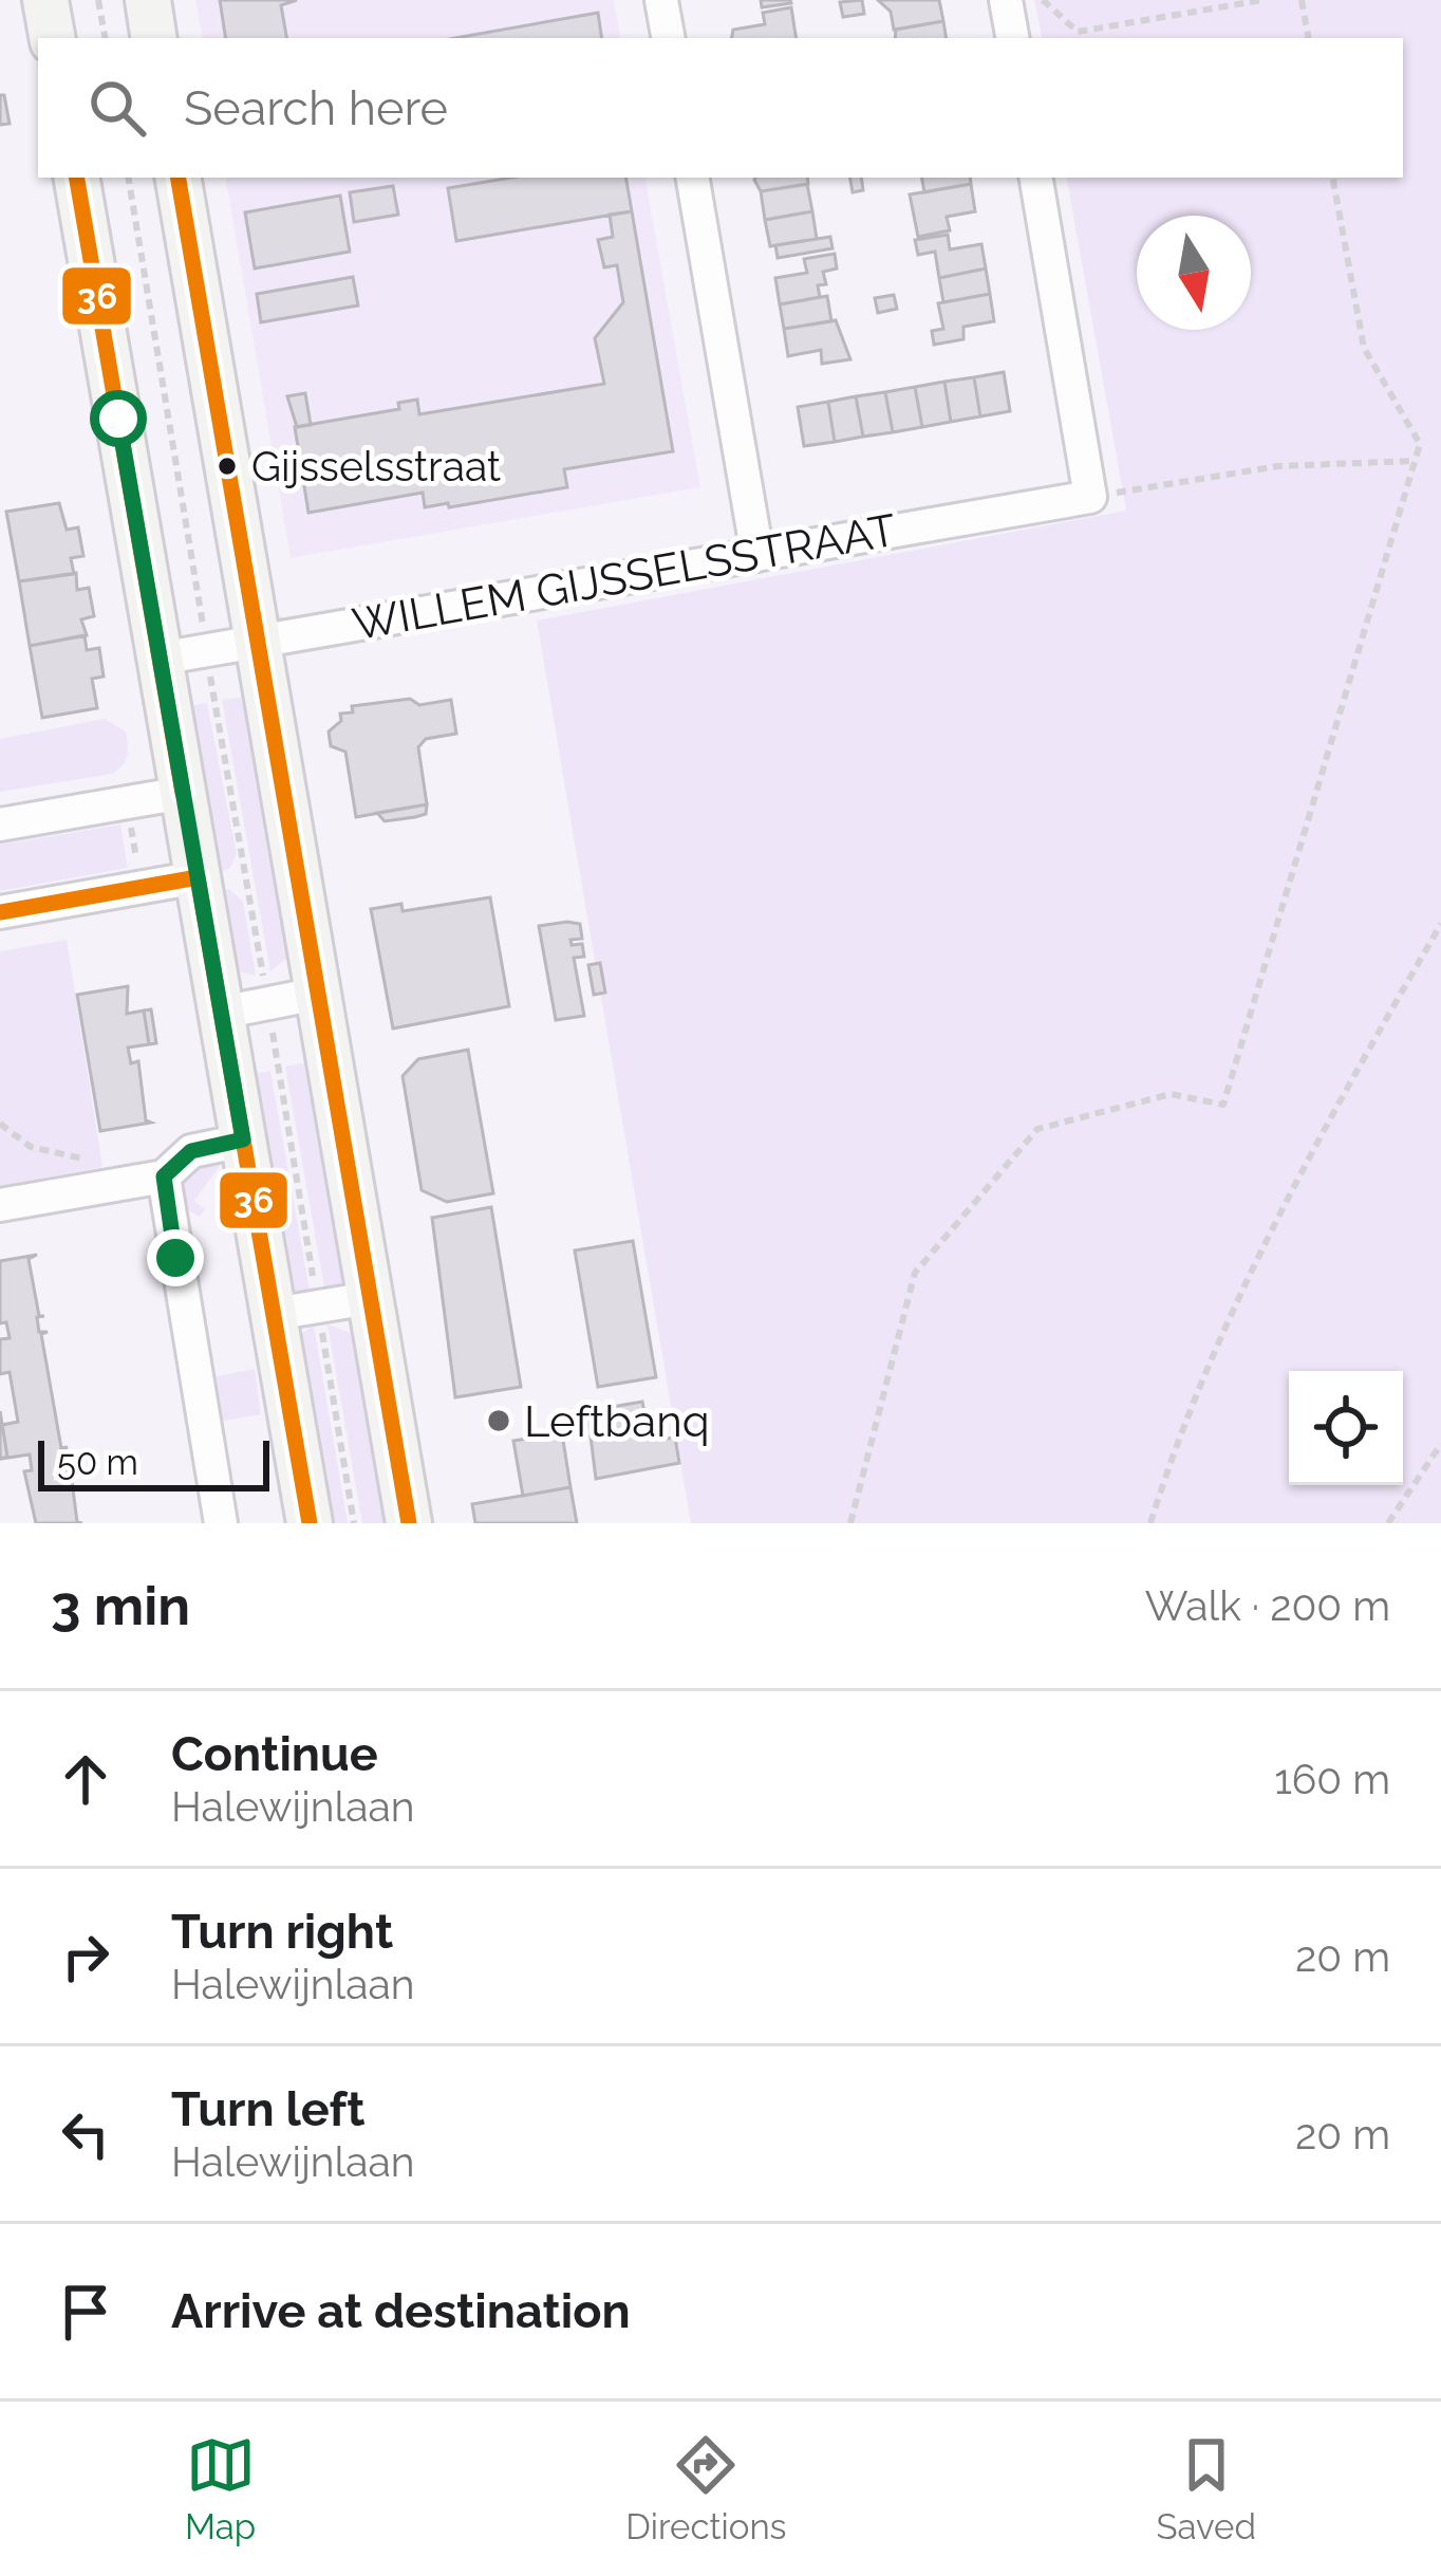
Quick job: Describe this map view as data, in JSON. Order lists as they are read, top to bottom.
{
  "streets": {
    "street": ["WILLEM GIJSSELSSTRAAT"]
  },
  "places": ["Gijsselsstraat", "Leftbanq"],
  "lines": ["transit line 36"],
  "scale_bar": "50 m",
  "north": "bottom",
  "page": {
    "search": "Search here",
    "scale": "50 m",
    "heading": ["3 min", "Walk · 200 m"],
    "list": [
      ["Continue", "Halewijnlaan", "160 m"],
      ["Turn right", "Halewijnlaan", "20 m"],
      ["Turn left", "Halewijnlaan", "20 m"],
      "Arrive at destination"
    ],
    "nav": ["Map", "Directions", "Saved"]
  }
}
